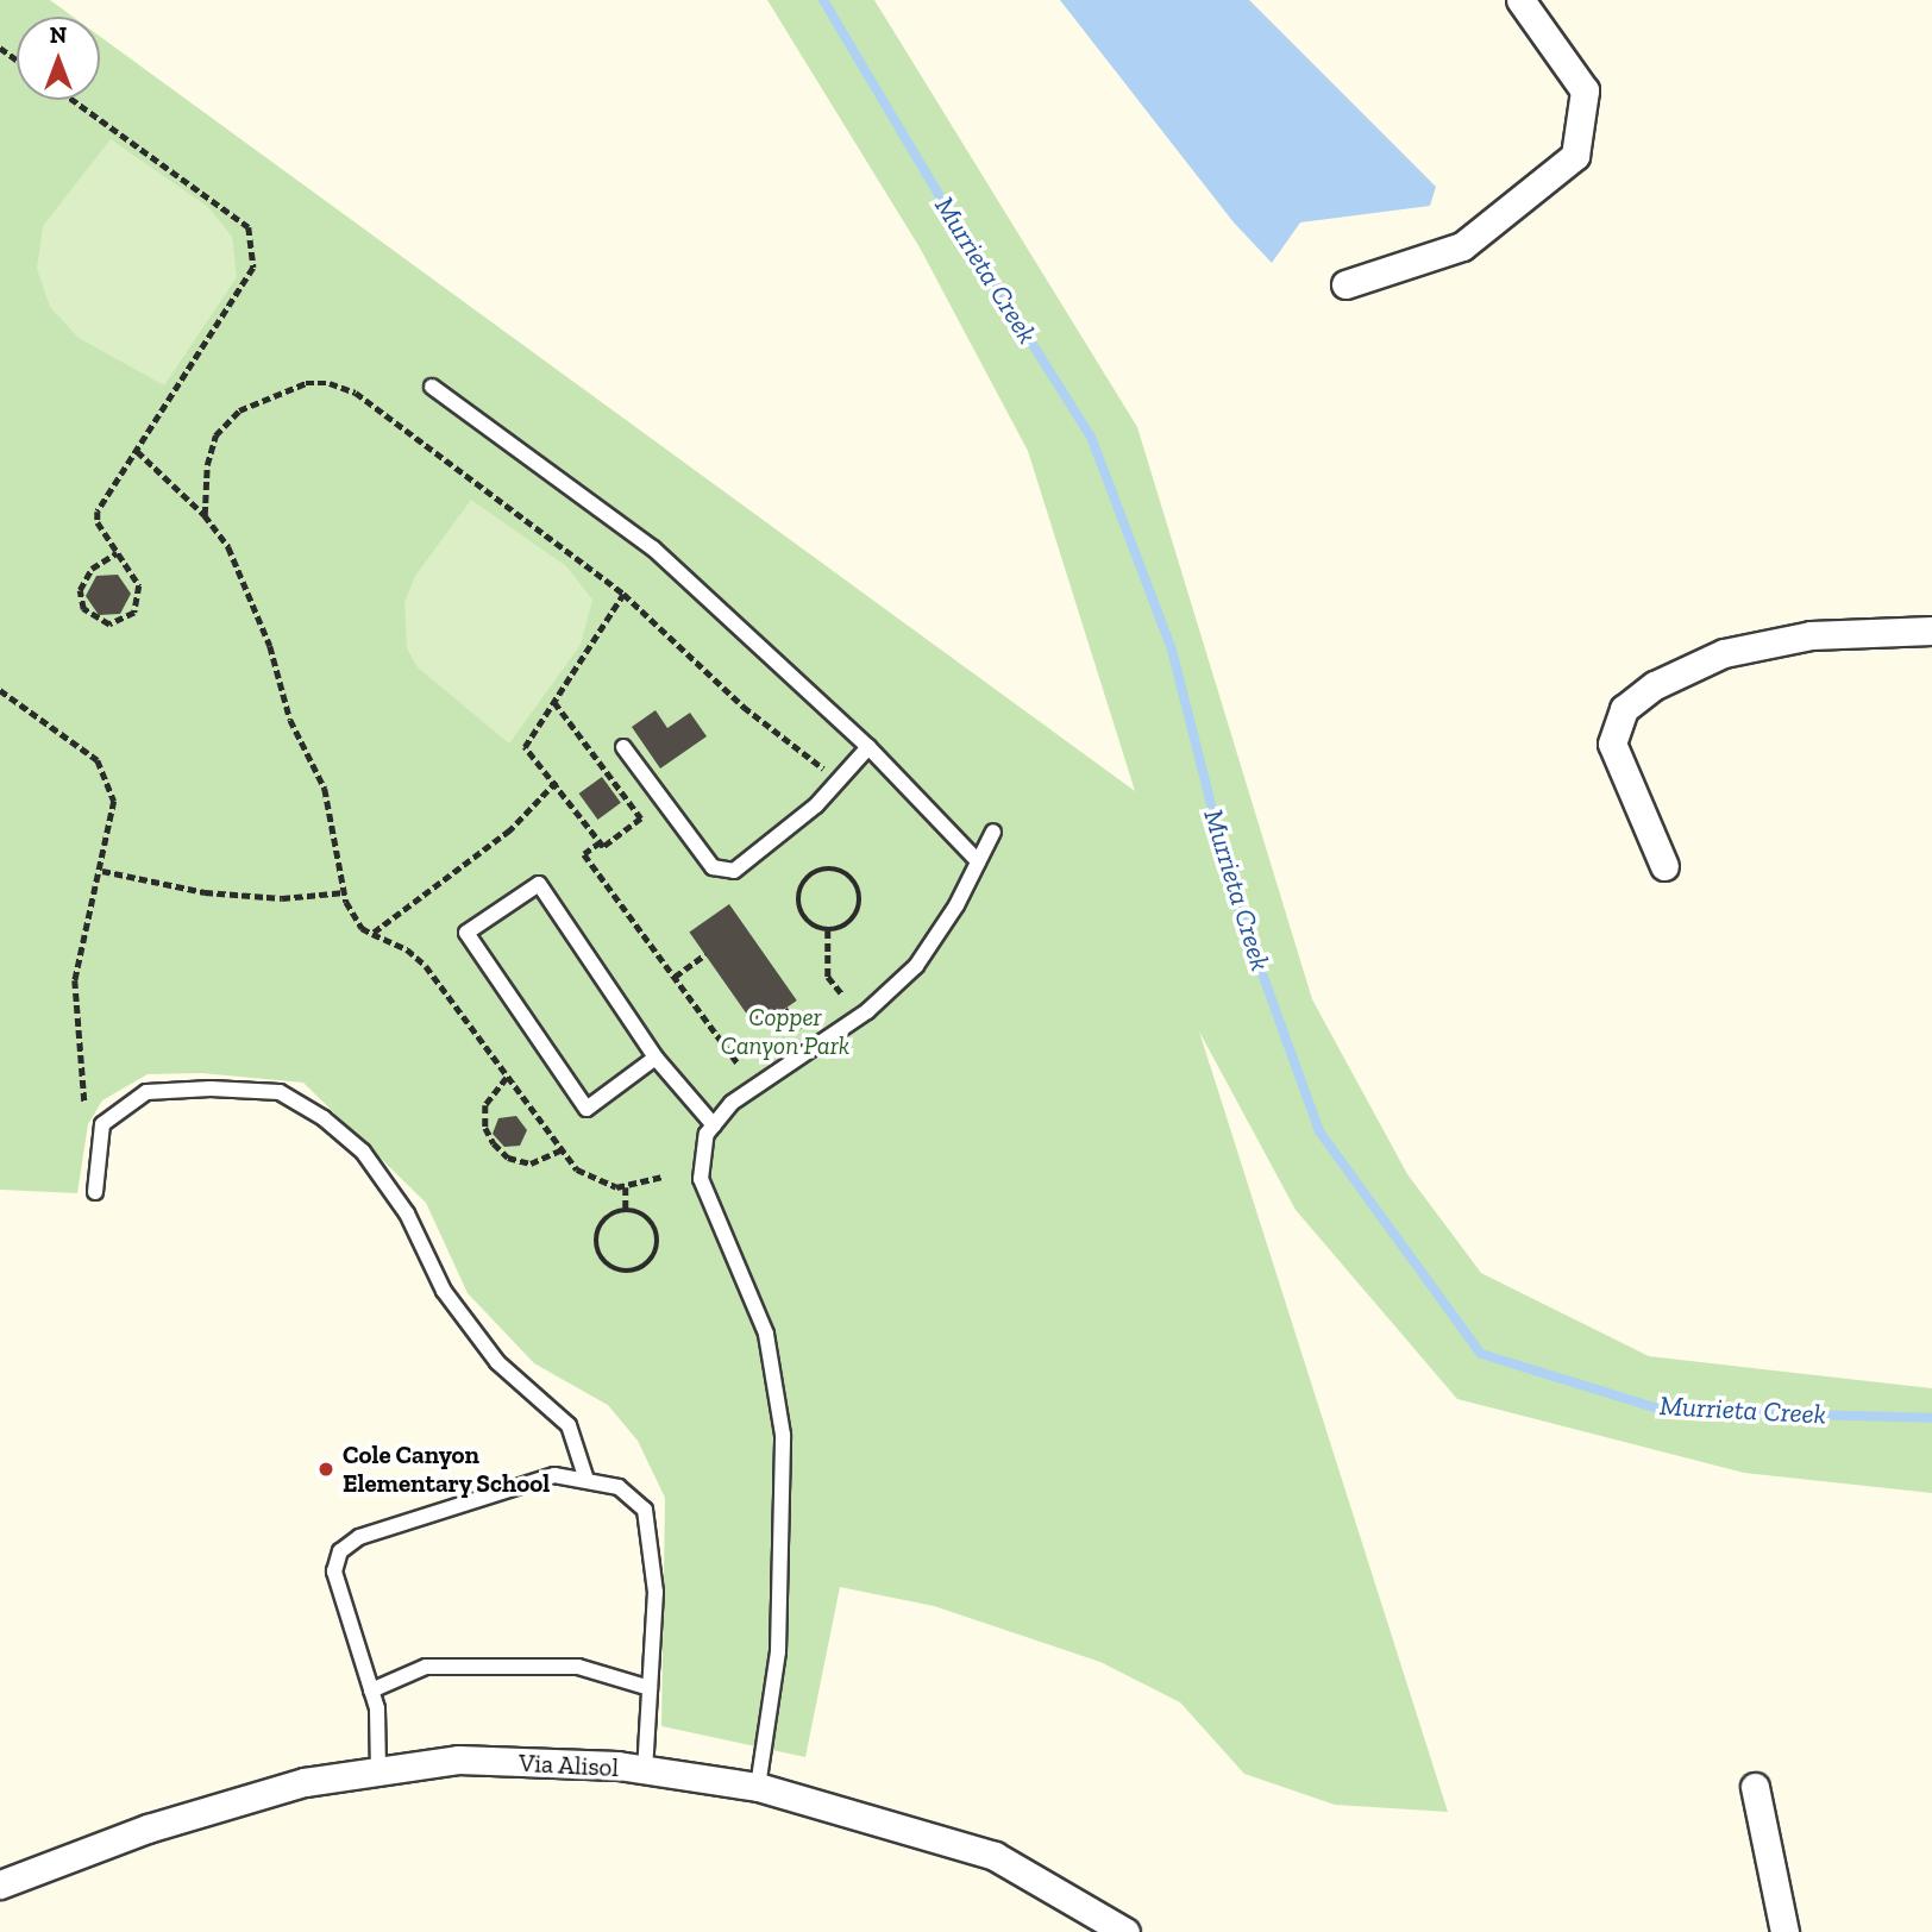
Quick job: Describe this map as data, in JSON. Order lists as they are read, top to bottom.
{
  "streets": {
    "street": ["Via Alisol"]
  },
  "water": ["Murrieta Creek"],
  "parks": ["Copper Canyon Park"],
  "places": ["Cole Canyon Elementary School"],
  "north": "top"
}
